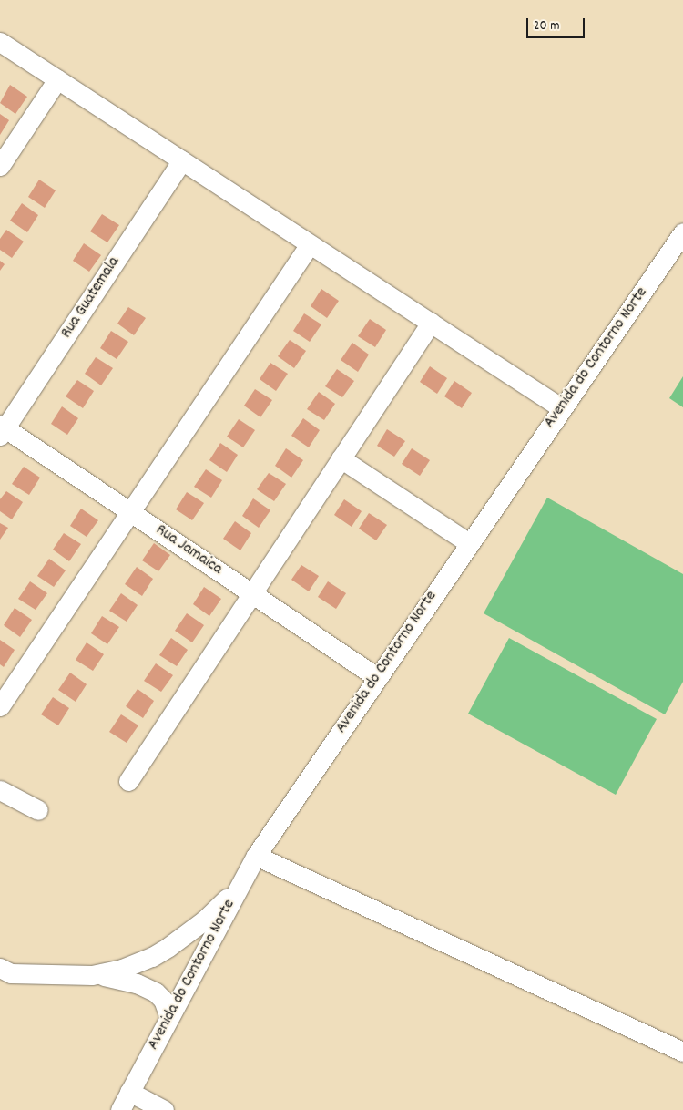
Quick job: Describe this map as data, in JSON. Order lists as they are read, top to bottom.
{
  "streets": {
    "street": ["Rua Guatemala", "Avenida do Contorno Norte", "Rua Jamaica"]
  },
  "crossings": [
    ["Rua Guatemala", "Rua Jamaica"],
    ["Avenida do Contorno Norte", "Rua Jamaica"]
  ],
  "scale_bar": "20 m"
}
